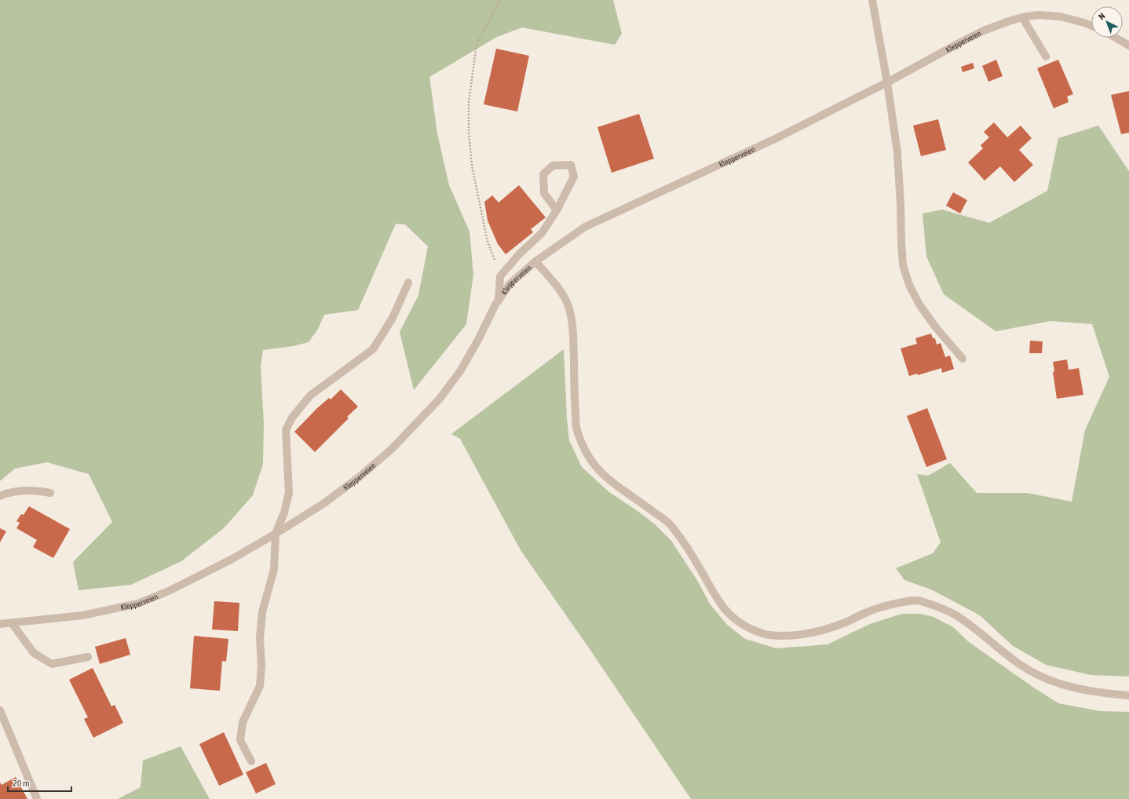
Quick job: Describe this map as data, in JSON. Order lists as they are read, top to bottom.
{
  "streets": {
    "street": ["Klepperveien"]
  },
  "scale_bar": "20 m",
  "north": "top left"
}
